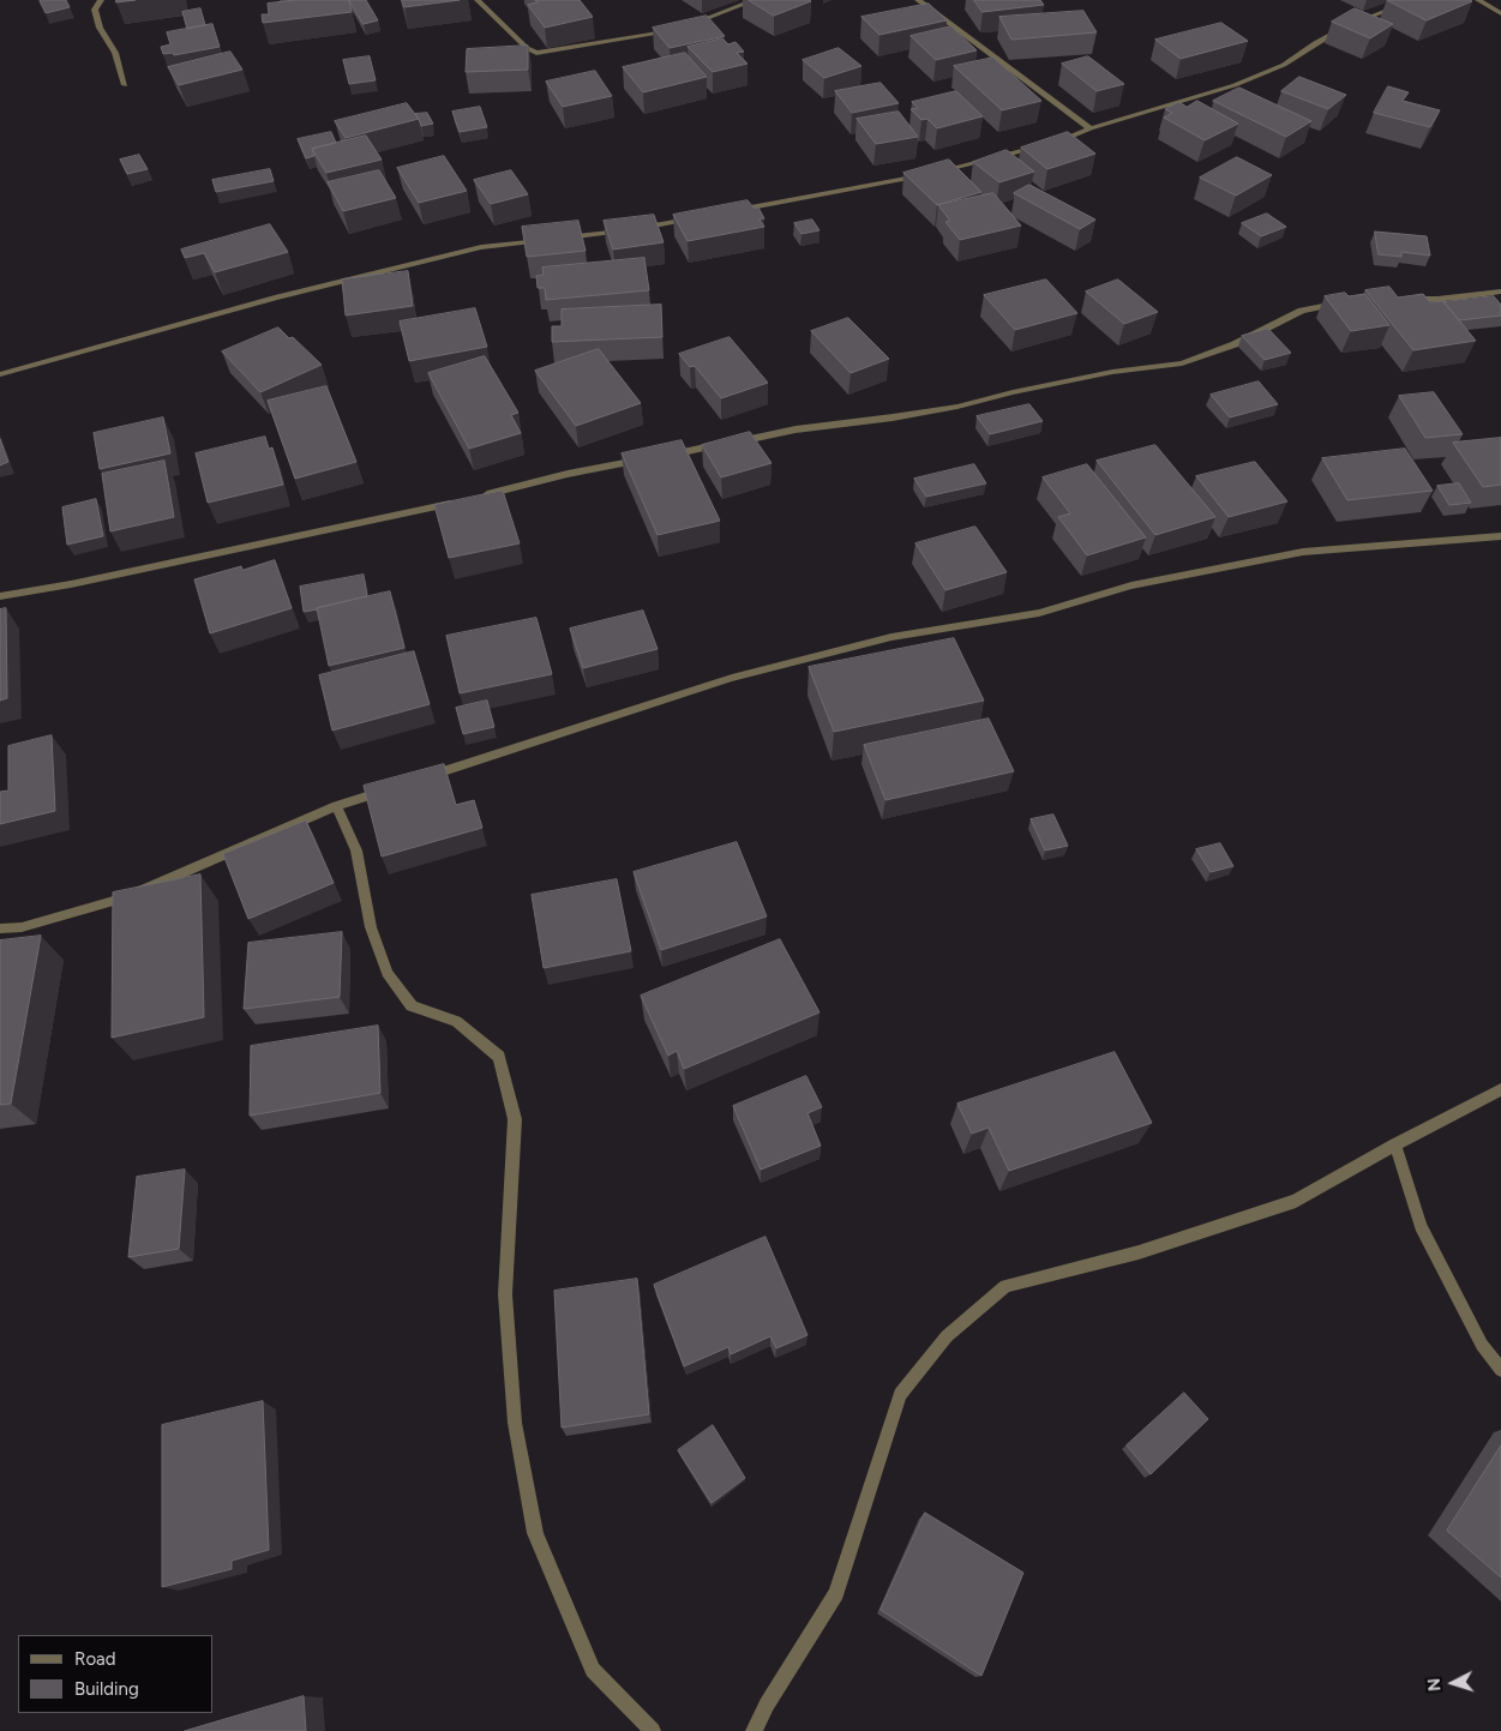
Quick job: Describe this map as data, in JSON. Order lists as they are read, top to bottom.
{
  "legend": ["Road", "Building"],
  "north": "left"
}
